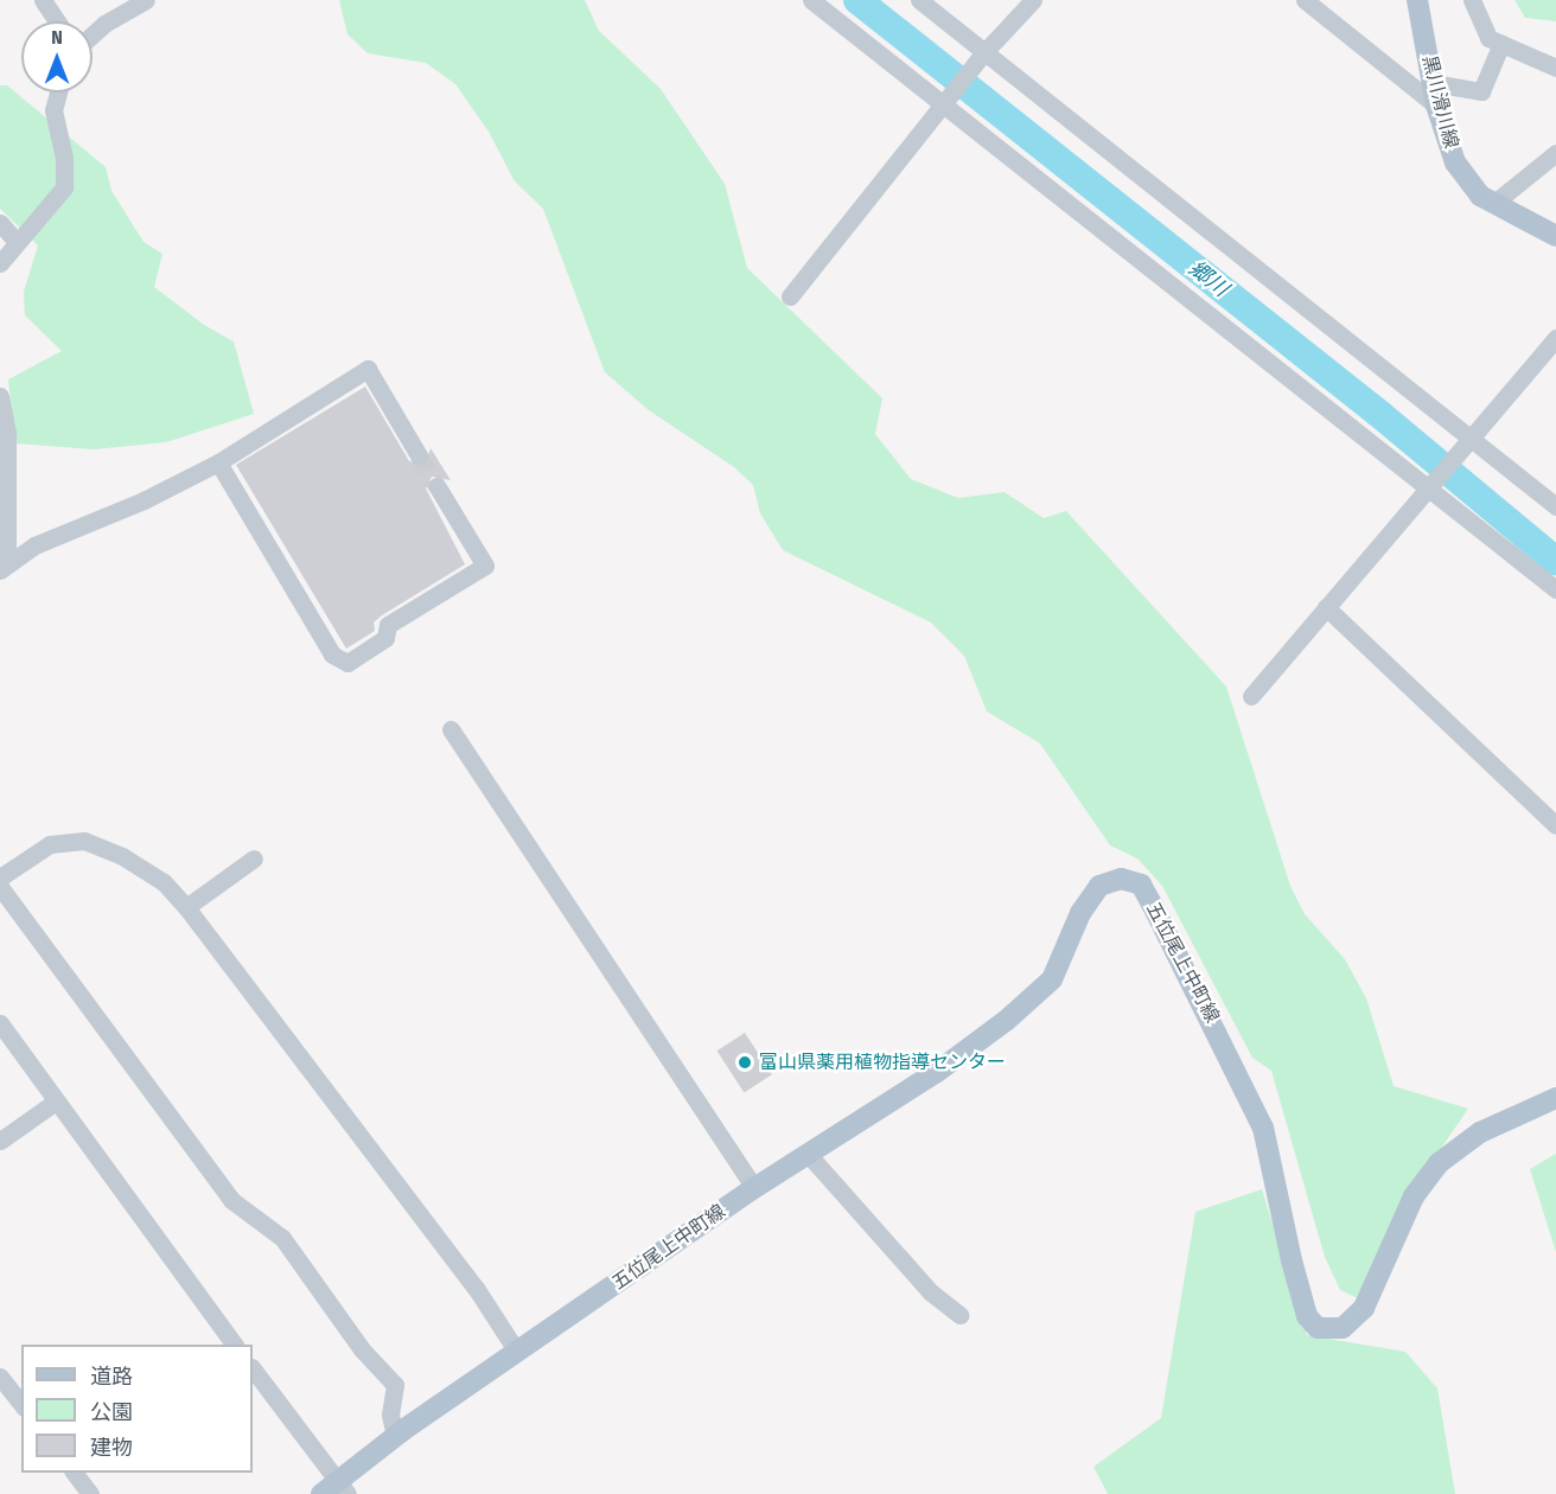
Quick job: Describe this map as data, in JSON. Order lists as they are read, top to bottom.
{
  "streets": {
    "main road": ["黒川滑川線", "五位尾上中町線"]
  },
  "water": ["郷川"],
  "places": ["富山県薬用植物指導センター"],
  "legend": ["道路", "公園", "建物"],
  "north": "top"
}
